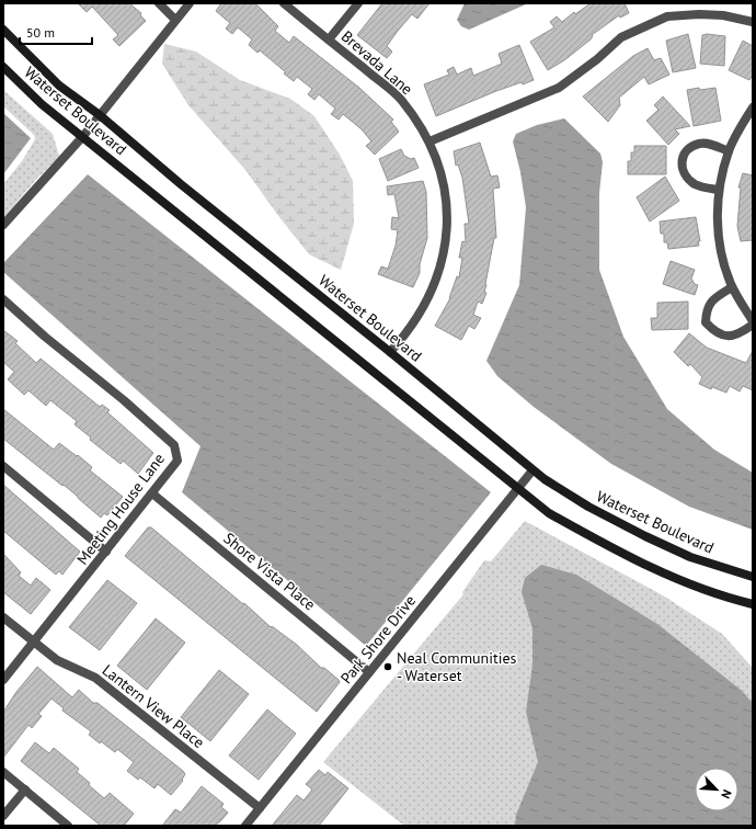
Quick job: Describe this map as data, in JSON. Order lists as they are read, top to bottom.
{
  "streets": {
    "street": [
      "Brevada Lane",
      "Waterset Boulevard",
      "Meeting House Lane",
      "Shore Vista Place",
      "Park Shore Drive",
      "Lantern View Place"
    ]
  },
  "crossings": [
    ["Brevada Lane", "Waterset Boulevard"],
    ["Waterset Boulevard", "Park Shore Drive"],
    ["Meeting House Lane", "Shore Vista Place"],
    ["Meeting House Lane", "Lantern View Place"],
    ["Shore Vista Place", "Park Shore Drive"],
    ["Park Shore Drive", "Lantern View Place"]
  ],
  "places": ["Neal Communities - Waterset"],
  "scale_bar": "50 m",
  "north": "bottom right"
}
